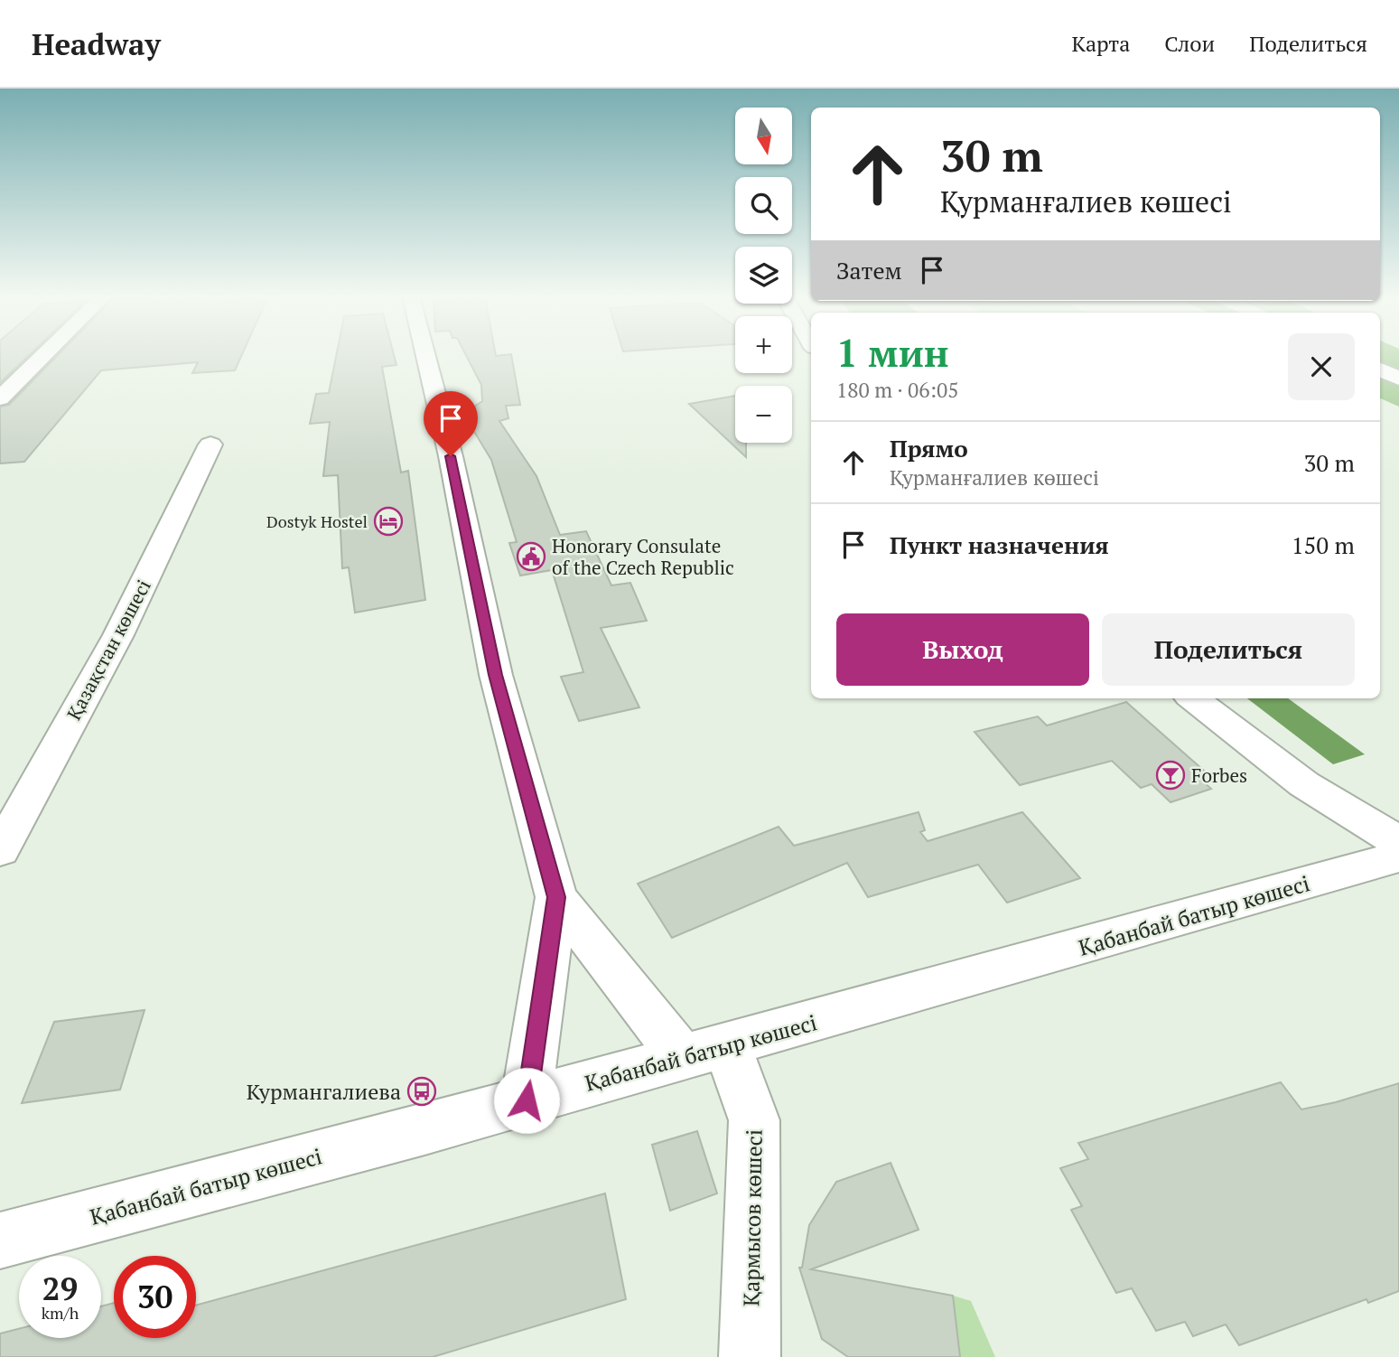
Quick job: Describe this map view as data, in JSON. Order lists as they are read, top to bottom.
{
  "streets": {
    "street": ["Қазақстан көшесі", "Қабанбай батыр көшесі", "Қармысов көшесі"]
  },
  "crossings": [
    ["Қабанбай батыр көшесі", "Қармысов көшесі"]
  ],
  "places": {
    "hotel": ["Dostyk Hostel"],
    "public building": ["Honorary Consulate of the Czech Republic"],
    "bar": ["Forbes"],
    "bus stop": ["Курмангалиева"]
  },
  "north": "bottom",
  "page": {
    "header": "Headway",
    "nav": ["Карта", "Слои", "Поделиться"],
    "map_buttons": ["+", "−"],
    "turn": ["30 m", "Қурманғалиев көшесі"],
    "then": "Затем",
    "heading": ["1 мин", "180 m · 06:05"],
    "list": [
      {
        "name": "Прямо",
        "note": "Қурманғалиев көшесі",
        "value": "30 m"
      },
      {
        "name": "Пункт назначения",
        "value": "150 m"
      }
    ],
    "buttons": ["Выход", "Поделиться"],
    "speed": "29 km/h",
    "limit": "30"
  }
}
